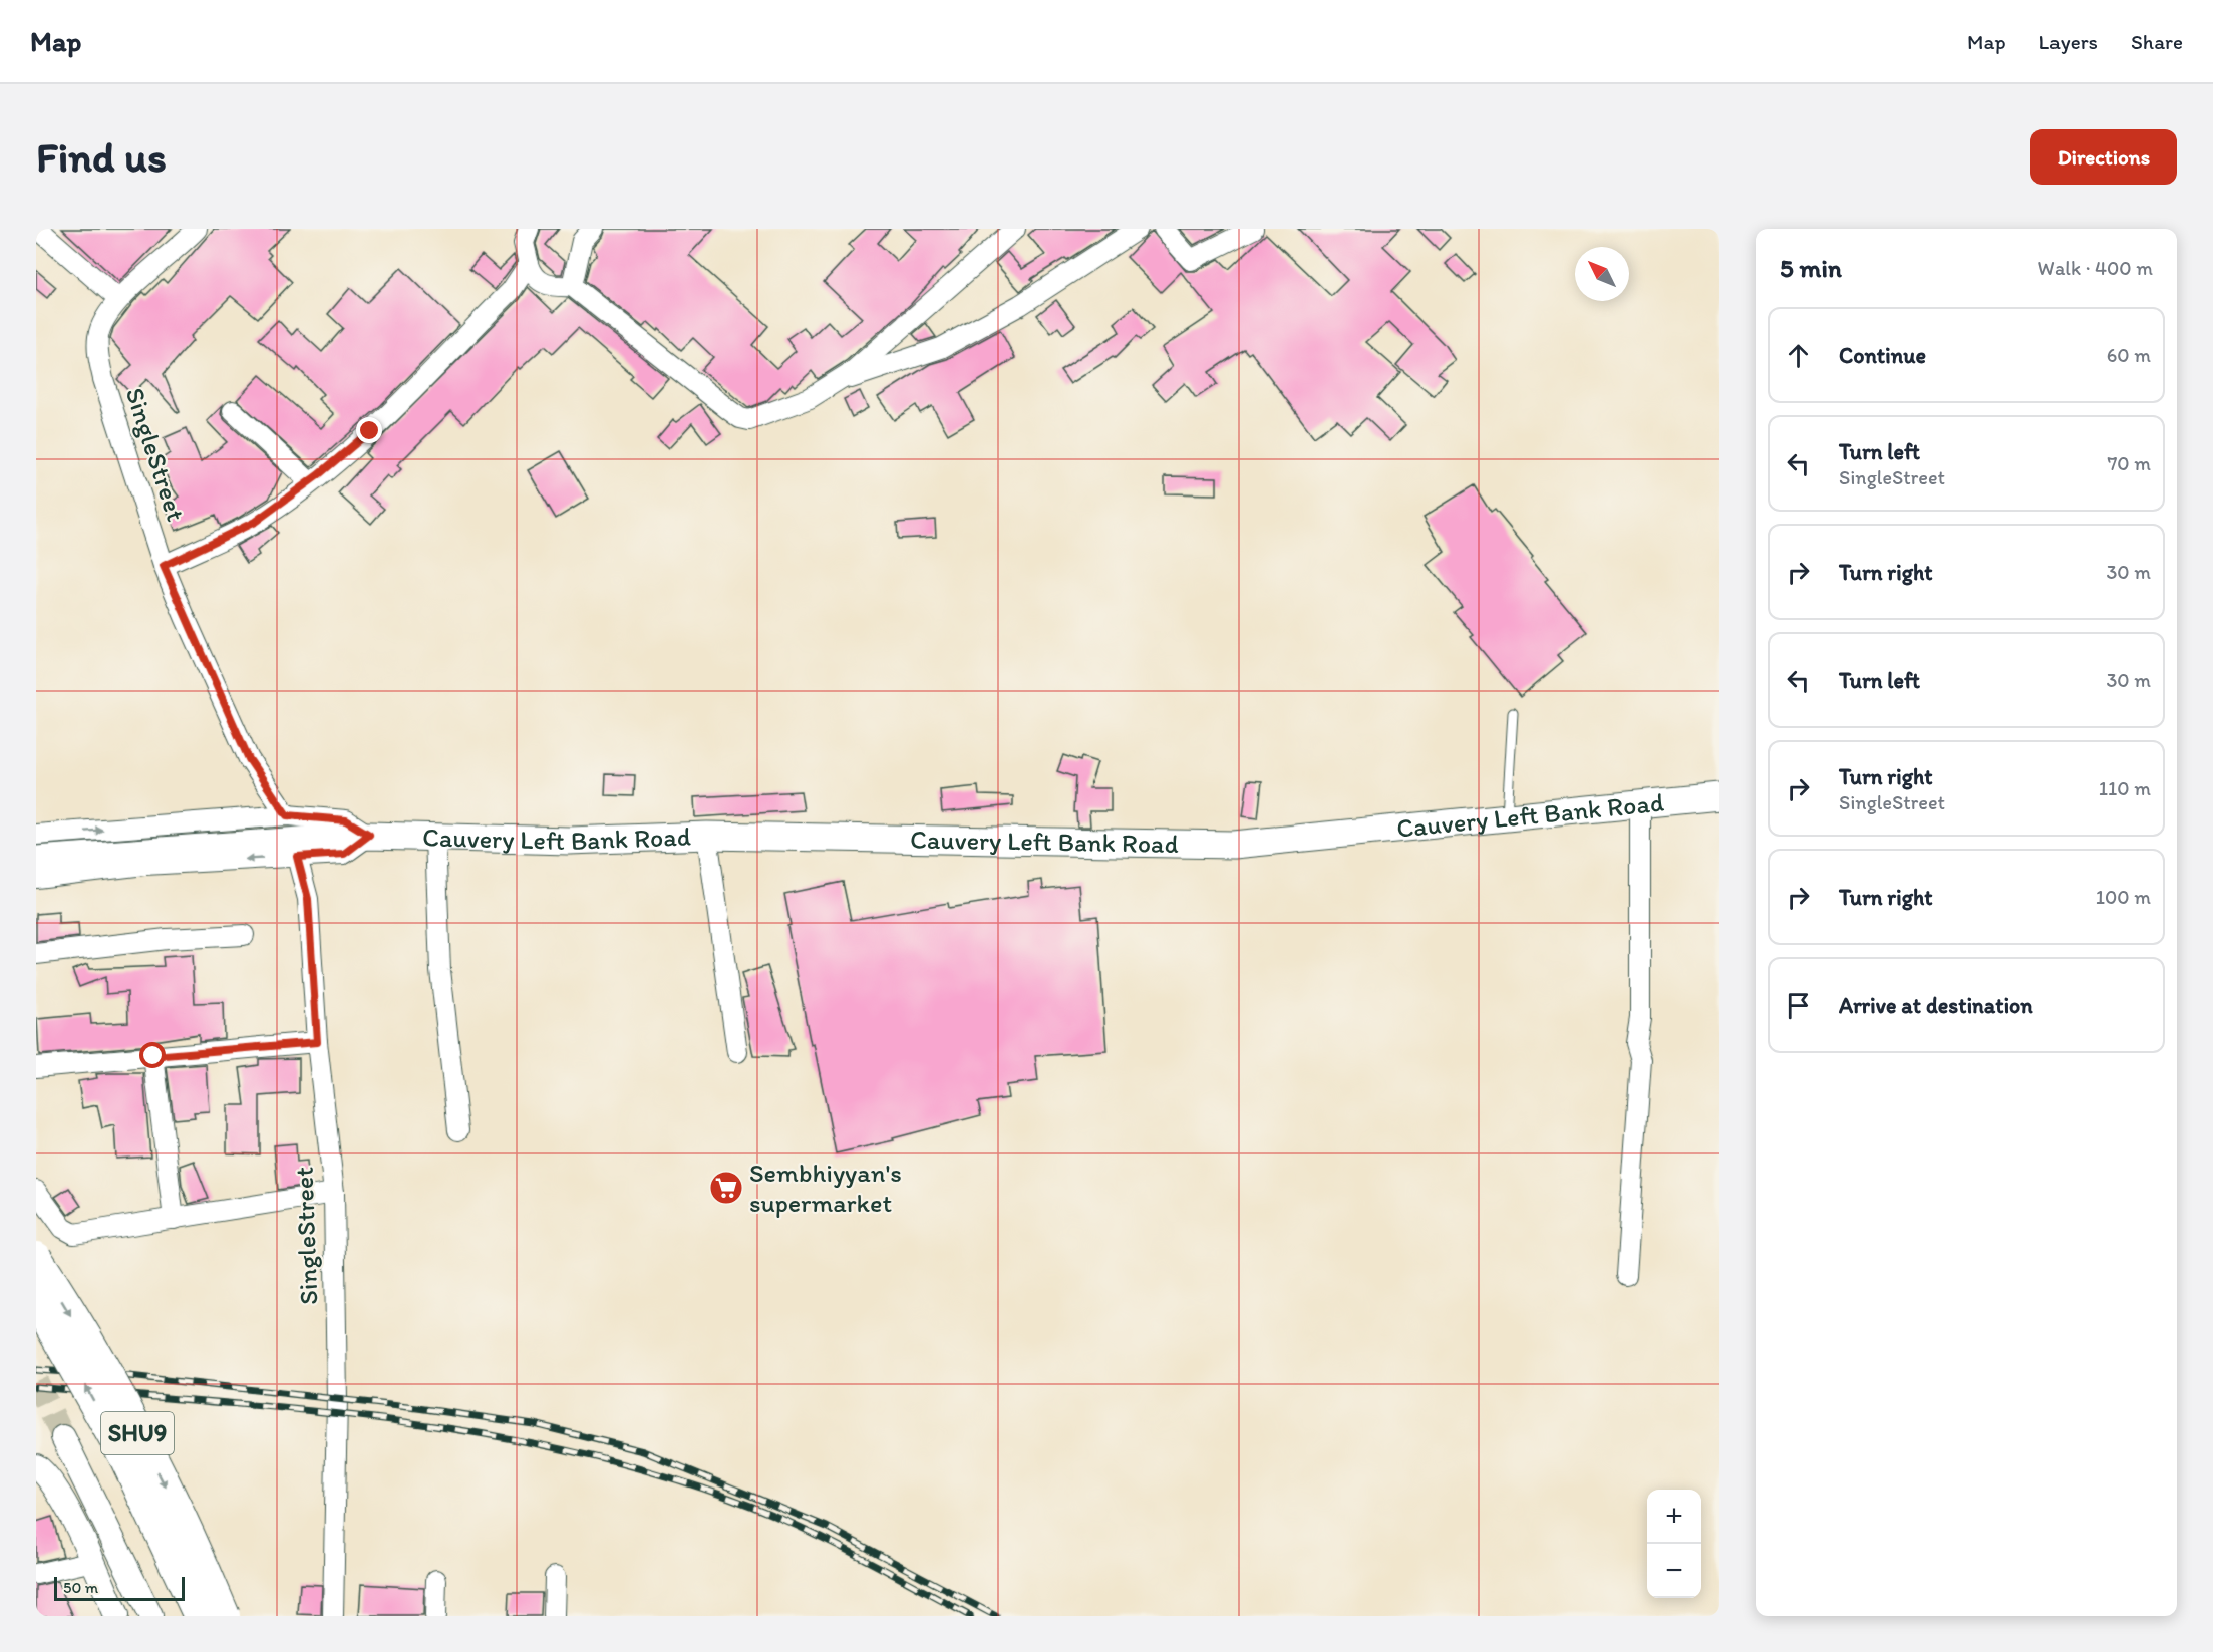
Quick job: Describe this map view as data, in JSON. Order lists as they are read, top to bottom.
{
  "streets": {
    "highway": ["SHU9"],
    "main road": ["Cauvery Left Bank Road"],
    "street": ["SingleStreet"]
  },
  "places": {
    "supermarket": ["Sembhiyyan's supermarket"]
  },
  "scale_bar": "50 m",
  "north": "top left",
  "page": {
    "header": "Map",
    "nav": ["Map", "Layers", "Share"],
    "buttons": "Directions",
    "title": "Find us",
    "heading": ["5 min", "Walk · 400 m"],
    "list": [
      ["Continue", "60 m"],
      ["Turn left", "SingleStreet", "70 m"],
      ["Turn right", "30 m"],
      ["Turn left", "30 m"],
      ["Turn right", "SingleStreet", "110 m"],
      ["Turn right", "100 m"],
      "Arrive at destination"
    ],
    "map_buttons": ["+", "−"],
    "scale": "50 m"
  }
}
